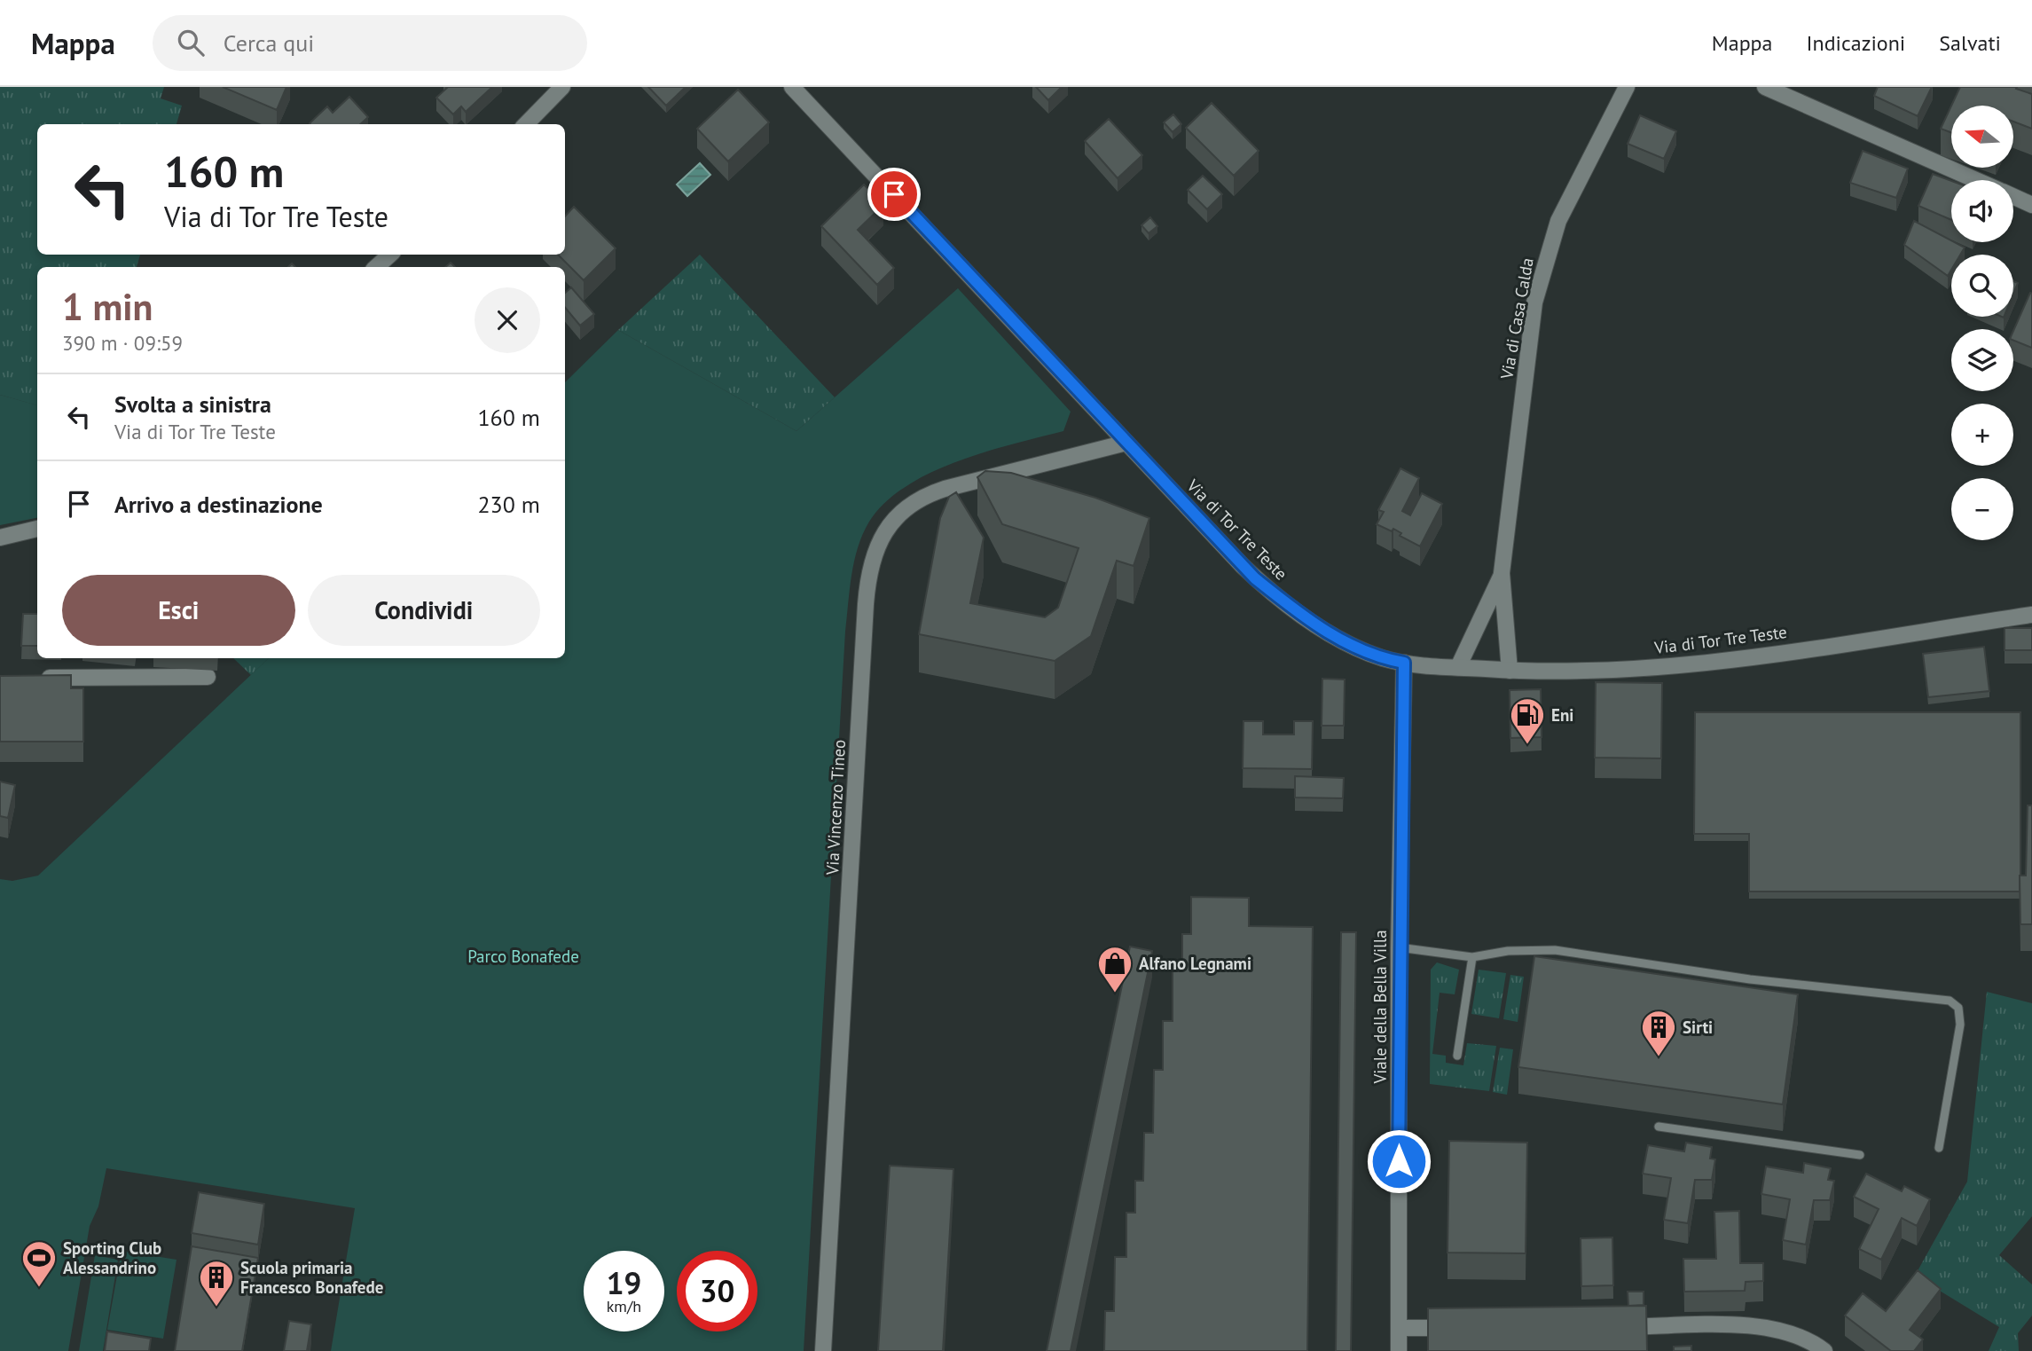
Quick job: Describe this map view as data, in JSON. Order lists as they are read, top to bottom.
{
  "streets": {
    "street": [
      "Via di Casa Calda",
      "Via di Tor Tre Teste",
      "Via Vincenzo Tineo",
      "Viale della Bella Villa"
    ]
  },
  "crossings": [
    ["Via di Casa Calda", "Via di Tor Tre Teste"],
    ["Via di Tor Tre Teste", "Via Vincenzo Tineo"],
    ["Via di Tor Tre Teste", "Viale della Bella Villa"]
  ],
  "parks": ["Parco Bonafede"],
  "places": {
    "fuel station": ["Eni"],
    "shop": ["Alfano Legnami"],
    "building": ["Sirti", "Scuola primaria Francesco Bonafede"],
    "sports": ["Sporting Club Alessandrino"]
  },
  "north": "left",
  "page": {
    "header": "Mappa",
    "search": "Cerca qui",
    "nav": ["Mappa", "Indicazioni", "Salvati"],
    "map_buttons": ["+", "−"],
    "turn": ["160 m", "Via di Tor Tre Teste"],
    "heading": ["1 min", "390 m · 09:59"],
    "list": [
      {
        "name": "Svolta a sinistra",
        "note": "Via di Tor Tre Teste",
        "value": "160 m"
      },
      {
        "name": "Arrivo a destinazione",
        "value": "230 m"
      }
    ],
    "buttons": ["Esci", "Condividi"],
    "speed": "19 km/h",
    "limit": "30"
  }
}
